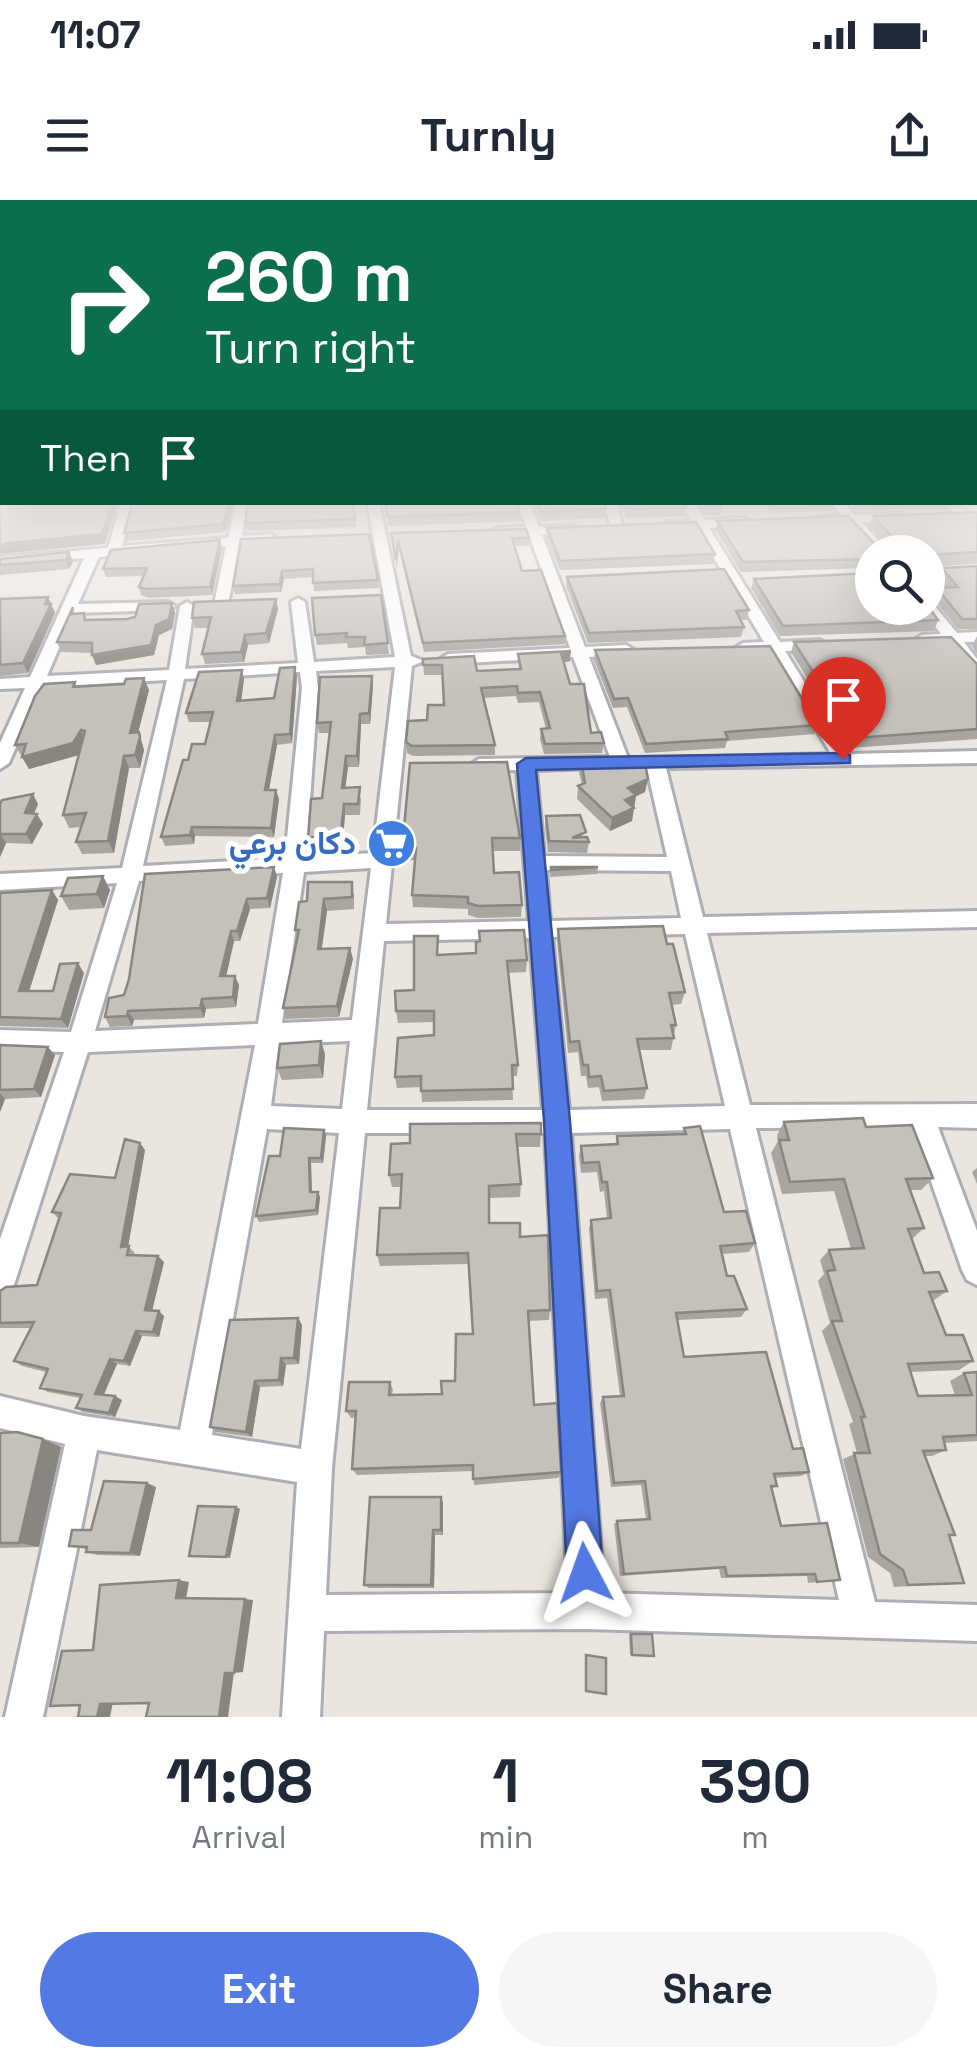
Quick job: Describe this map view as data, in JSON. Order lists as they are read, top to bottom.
{
  "places": {
    "supermarket": ["دكان برعي"]
  },
  "page": {
    "status": "11:07",
    "header": "Turnly",
    "turn": ["260 m", "Turn right"],
    "then": "Then",
    "eta": [
      "11:08",
      "Arrival",
      "1",
      "min",
      "390",
      "m"
    ],
    "buttons": ["Exit", "Share"]
  }
}
